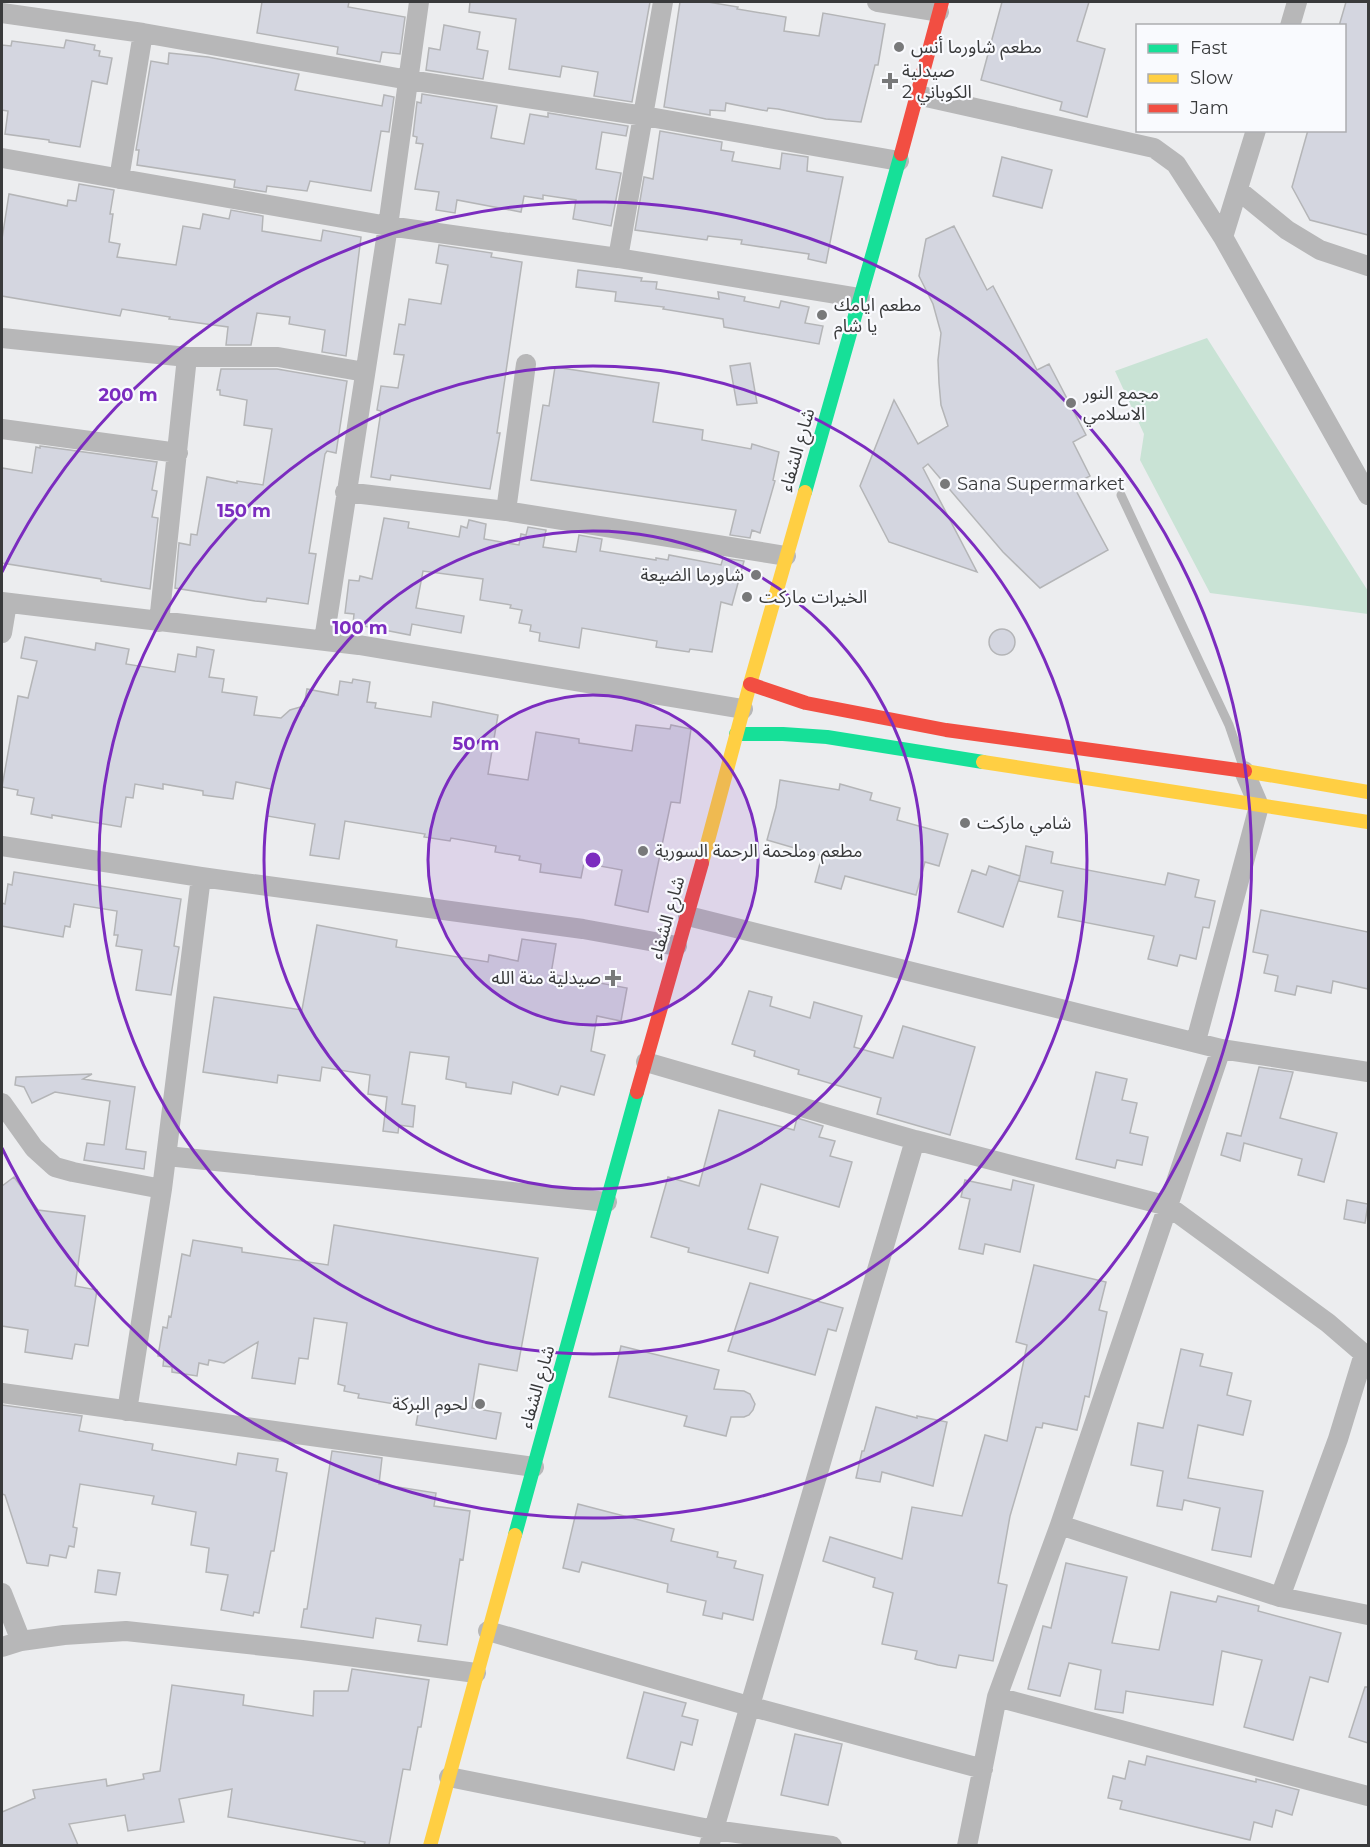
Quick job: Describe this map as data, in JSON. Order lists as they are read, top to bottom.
{
  "streets": {
    "street": ["شارع الشفاء"]
  },
  "places": {
    "other": [
      "مطعم شاورما أنس",
      "مطعم ايامك يا شام",
      "مجمع النور الاسلامي",
      "Sana Supermarket",
      "شاورما الضيعة",
      "الخيرات ماركت",
      "شامي ماركت",
      "مطعم وملحمة الرحمة السورية",
      "لحوم البركة"
    ],
    "health": ["صيدلية الكوباني 2", "صيدلية منة الله"]
  },
  "legend": ["Fast", "Slow", "Jam"],
  "rings": [
    "200 m",
    "150 m",
    "100 m",
    "50 m"
  ]
}
